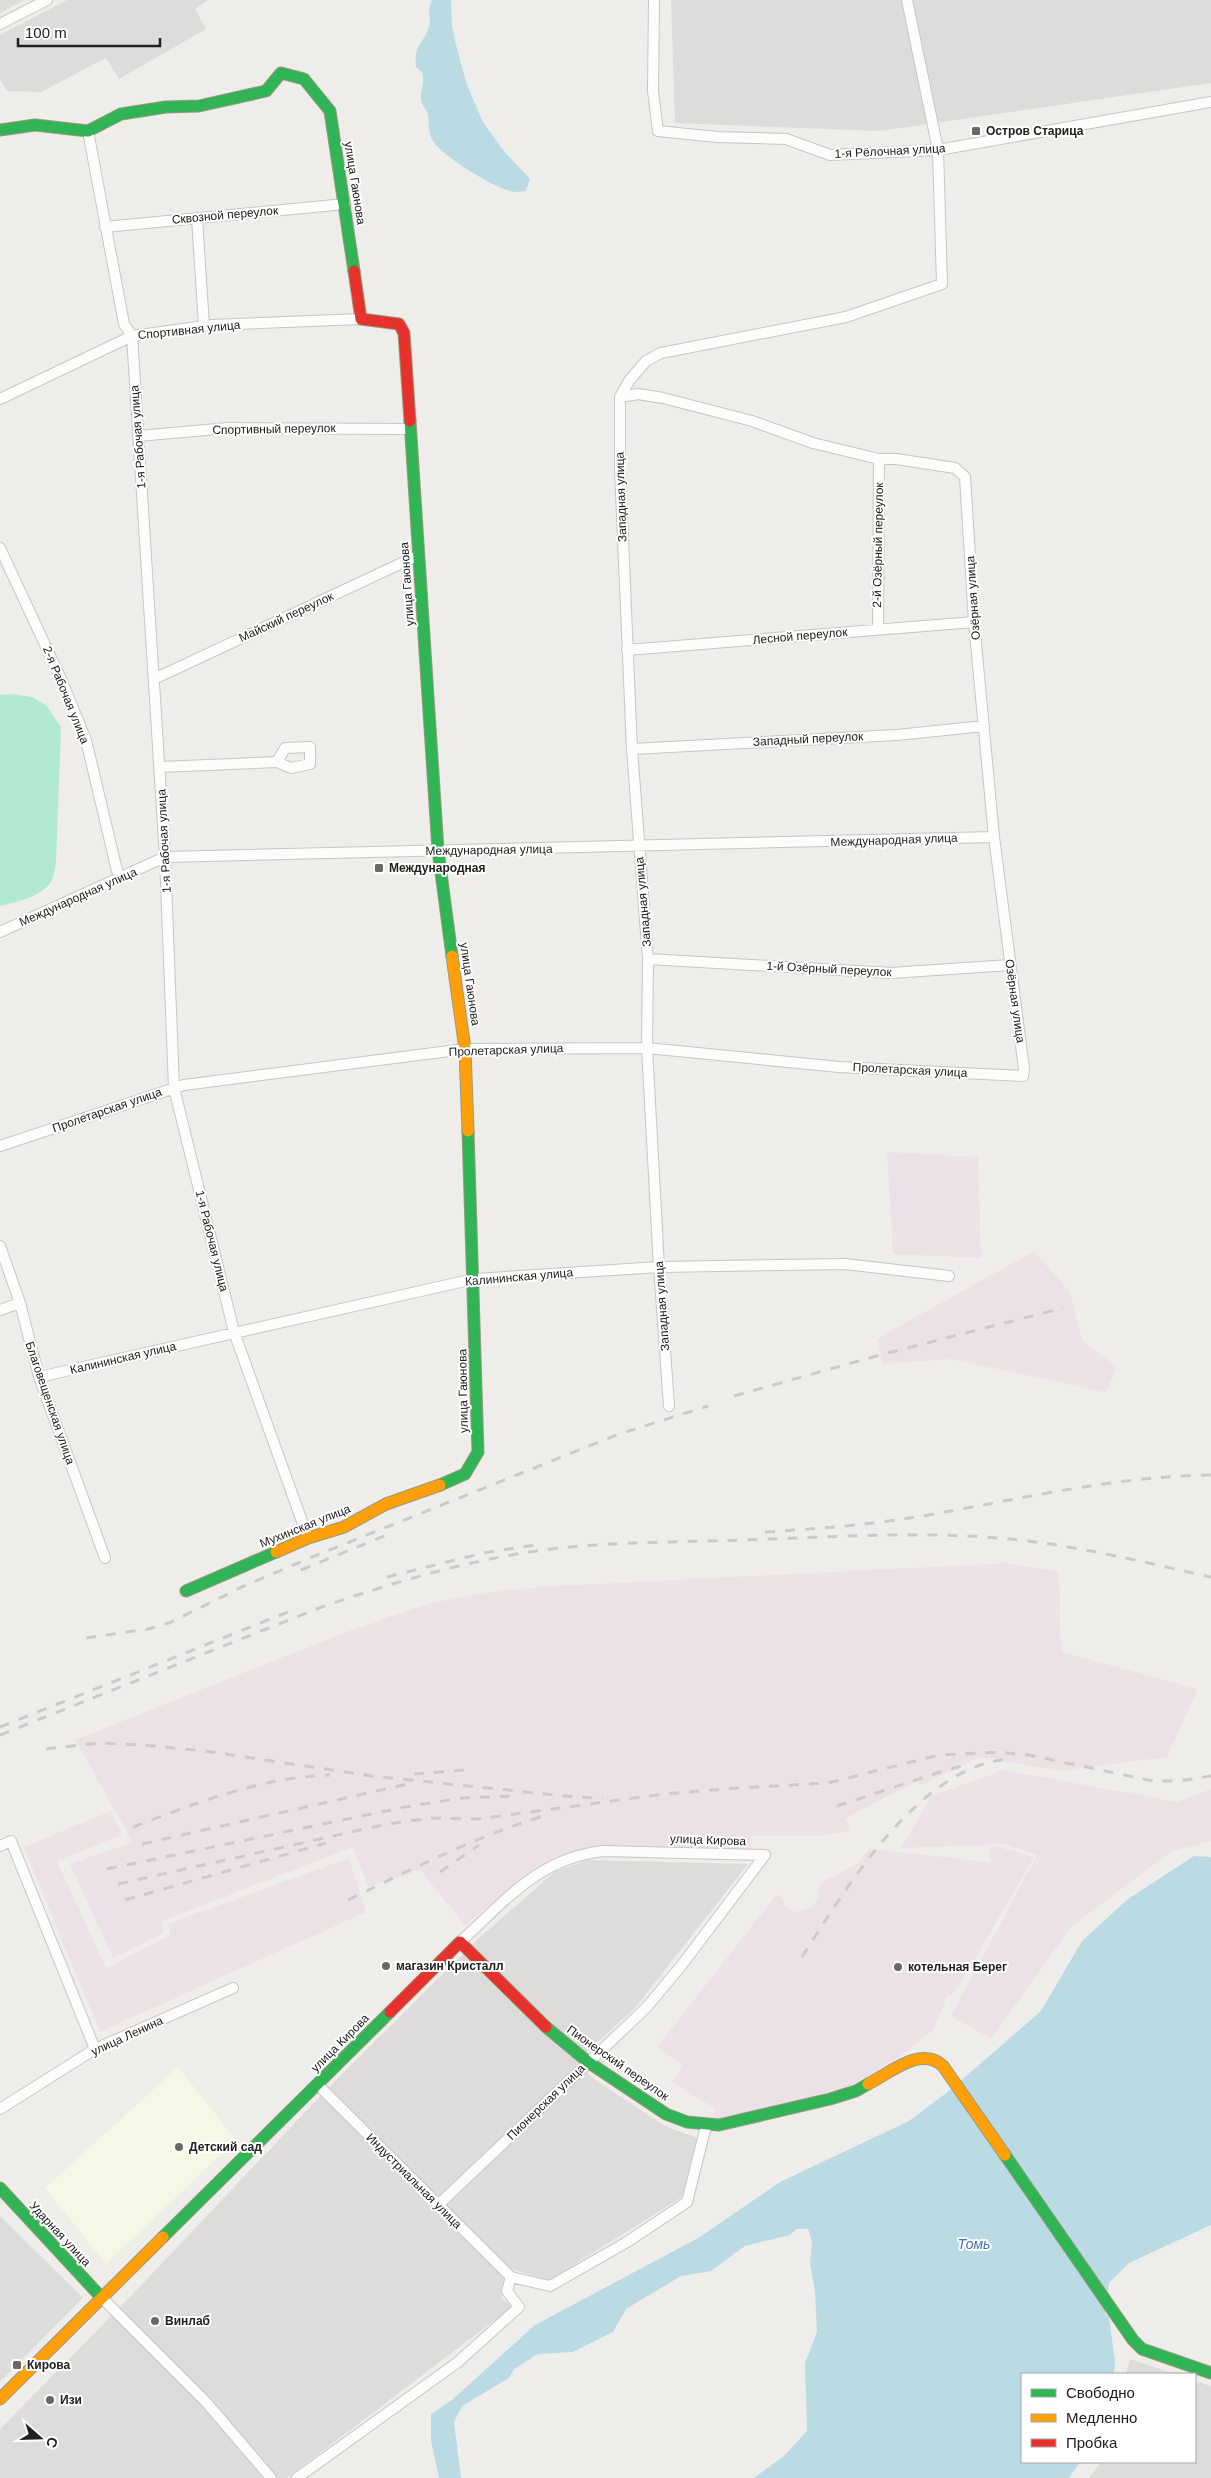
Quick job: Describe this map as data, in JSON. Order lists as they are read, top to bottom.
{
  "streets": {
    "street": [
      "1-я Рёлочная улица",
      "улица Гаюнова",
      "Сквозной переулок",
      "Спортивная улица",
      "Спортивный переулок",
      "1-я Рабочая улица",
      "Западная улица",
      "2-й Озёрный переулок",
      "Озёрная улица",
      "Майский переулок",
      "Лесной переулок",
      "2-я Рабочая улица",
      "Западный переулок",
      "Международная улица",
      "1-й Озёрный переулок",
      "Пролетарская улица",
      "Калининская улица",
      "Благовещенская улица",
      "Мухинская улица",
      "улица Кирова",
      "улица Ленина",
      "Пионерский переулок",
      "Пионерская улица",
      "Индустриальная улица",
      "Ударная улица"
    ]
  },
  "crossings": [
    ["улица Гаюнова", "Сквозной переулок"],
    ["улица Гаюнова", "Спортивная улица"],
    ["улица Гаюнова", "Спортивный переулок"],
    ["улица Гаюнова", "1-я Рабочая улица"],
    ["улица Гаюнова", "Майский переулок"],
    ["улица Гаюнова", "Международная улица"],
    ["улица Гаюнова", "Пролетарская улица"],
    ["улица Гаюнова", "Калининская улица"],
    ["улица Гаюнова", "Мухинская улица"],
    ["Сквозной переулок", "1-я Рабочая улица"],
    ["Спортивная улица", "1-я Рабочая улица"],
    ["Спортивный переулок", "1-я Рабочая улица"],
    ["1-я Рабочая улица", "Майский переулок"],
    ["1-я Рабочая улица", "Международная улица"],
    ["1-я Рабочая улица", "Пролетарская улица"],
    ["1-я Рабочая улица", "Калининская улица"],
    ["1-я Рабочая улица", "Мухинская улица"],
    ["Западная улица", "Озёрная улица"],
    ["Западная улица", "Лесной переулок"],
    ["Западная улица", "Западный переулок"],
    ["Западная улица", "Международная улица"],
    ["Западная улица", "1-й Озёрный переулок"],
    ["Западная улица", "Пролетарская улица"],
    ["Западная улица", "Калининская улица"],
    ["2-й Озёрный переулок", "Озёрная улица"],
    ["2-й Озёрный переулок", "Лесной переулок"],
    ["Озёрная улица", "Лесной переулок"],
    ["Озёрная улица", "Западный переулок"],
    ["Озёрная улица", "Международная улица"],
    ["Озёрная улица", "1-й Озёрный переулок"],
    ["Озёрная улица", "Пролетарская улица"],
    ["2-я Рабочая улица", "Международная улица"],
    ["Калининская улица", "Благовещенская улица"],
    ["улица Кирова", "Пионерский переулок"],
    ["улица Кирова", "Пионерская улица"],
    ["улица Кирова", "Индустриальная улица"],
    ["улица Кирова", "Ударная улица"],
    ["Пионерский переулок", "Пионерская улица"],
    ["Пионерская улица", "Индустриальная улица"]
  ],
  "water": ["Томь"],
  "places": {
    "transit": ["Остров Старица", "Международная", "Кирова"],
    "other": [
      "магазин Кристалл",
      "котельная Берег",
      "Детский сад",
      "Винлаб",
      "Изи"
    ]
  },
  "legend": ["Свободно", "Медленно", "Пробка"],
  "scale_bar": "100 m",
  "north": "right"
}
